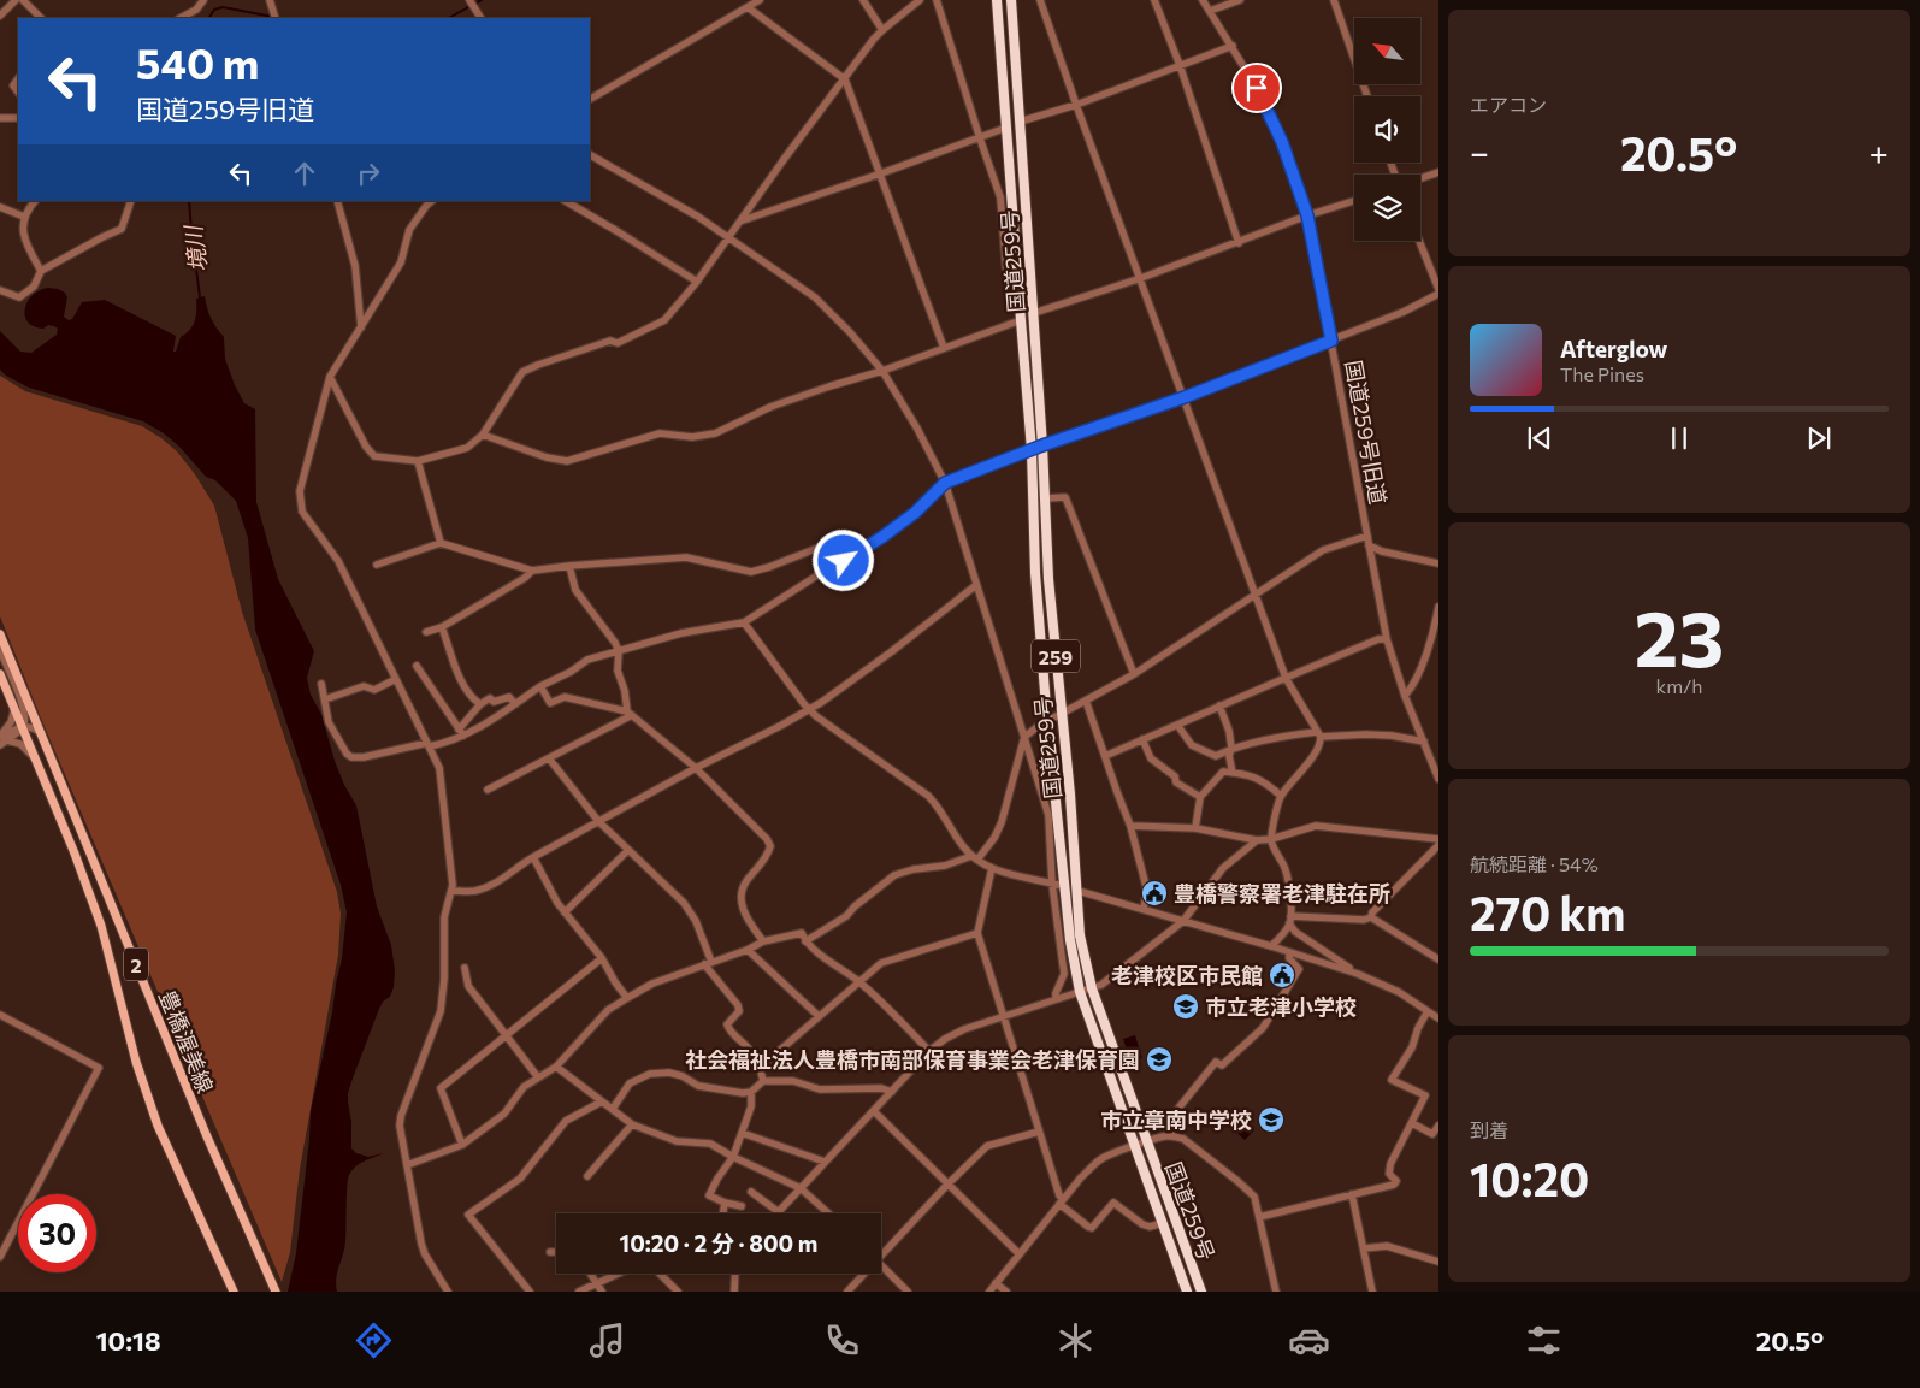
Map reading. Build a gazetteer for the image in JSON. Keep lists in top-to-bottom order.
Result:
{
  "streets": {
    "highway": ["国道259号", "259"],
    "main road": ["2", "豊橋渥美線"],
    "street": ["国道259号旧道"]
  },
  "water": ["境川"],
  "places": {
    "public building": ["豊橋警察署老津駐在所", "老津校区市民館"],
    "school or university": ["市立老津小学校", "社会福祉法人豊橋市南部保育事業会老津保育園", "市立章南中学校"]
  },
  "north": "top left",
  "page": {
    "tile": [
      "エアコン",
      ["23", "km/h"],
      ["航続距離 · 54%", "270 km"],
      ["到着", "10:20"]
    ],
    "turn": ["540 m", "国道259号旧道"],
    "heat": ["−", "20.5°", "+"],
    "song": ["Afterglow", "The Pines"],
    "limit": "30",
    "trip": "10:20 · 2 分 · 800 m",
    "tabs": ["10:18", "20.5°"]
  }
}
